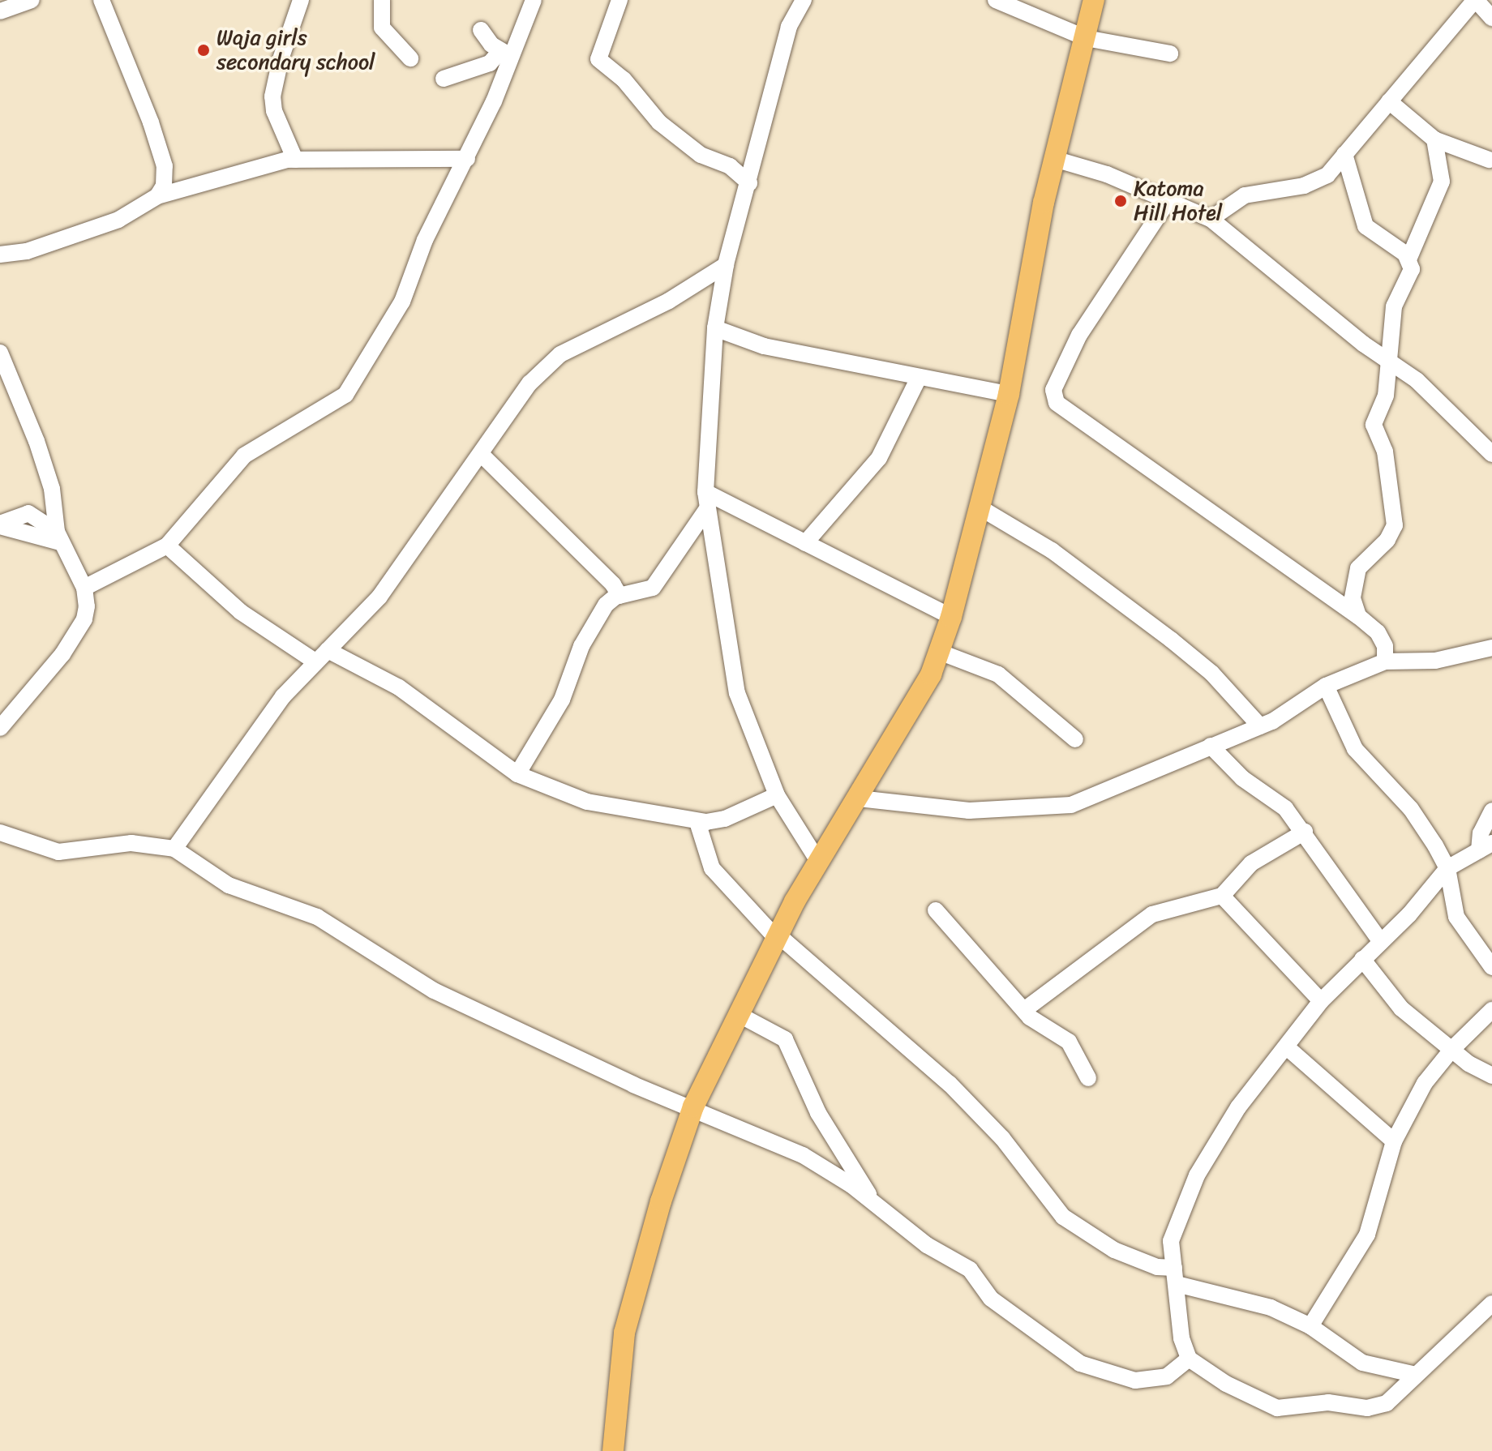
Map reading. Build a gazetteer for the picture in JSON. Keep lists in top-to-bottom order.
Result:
{
  "places": ["Waja girls secondary school", "Katoma Hill Hotel"]
}
